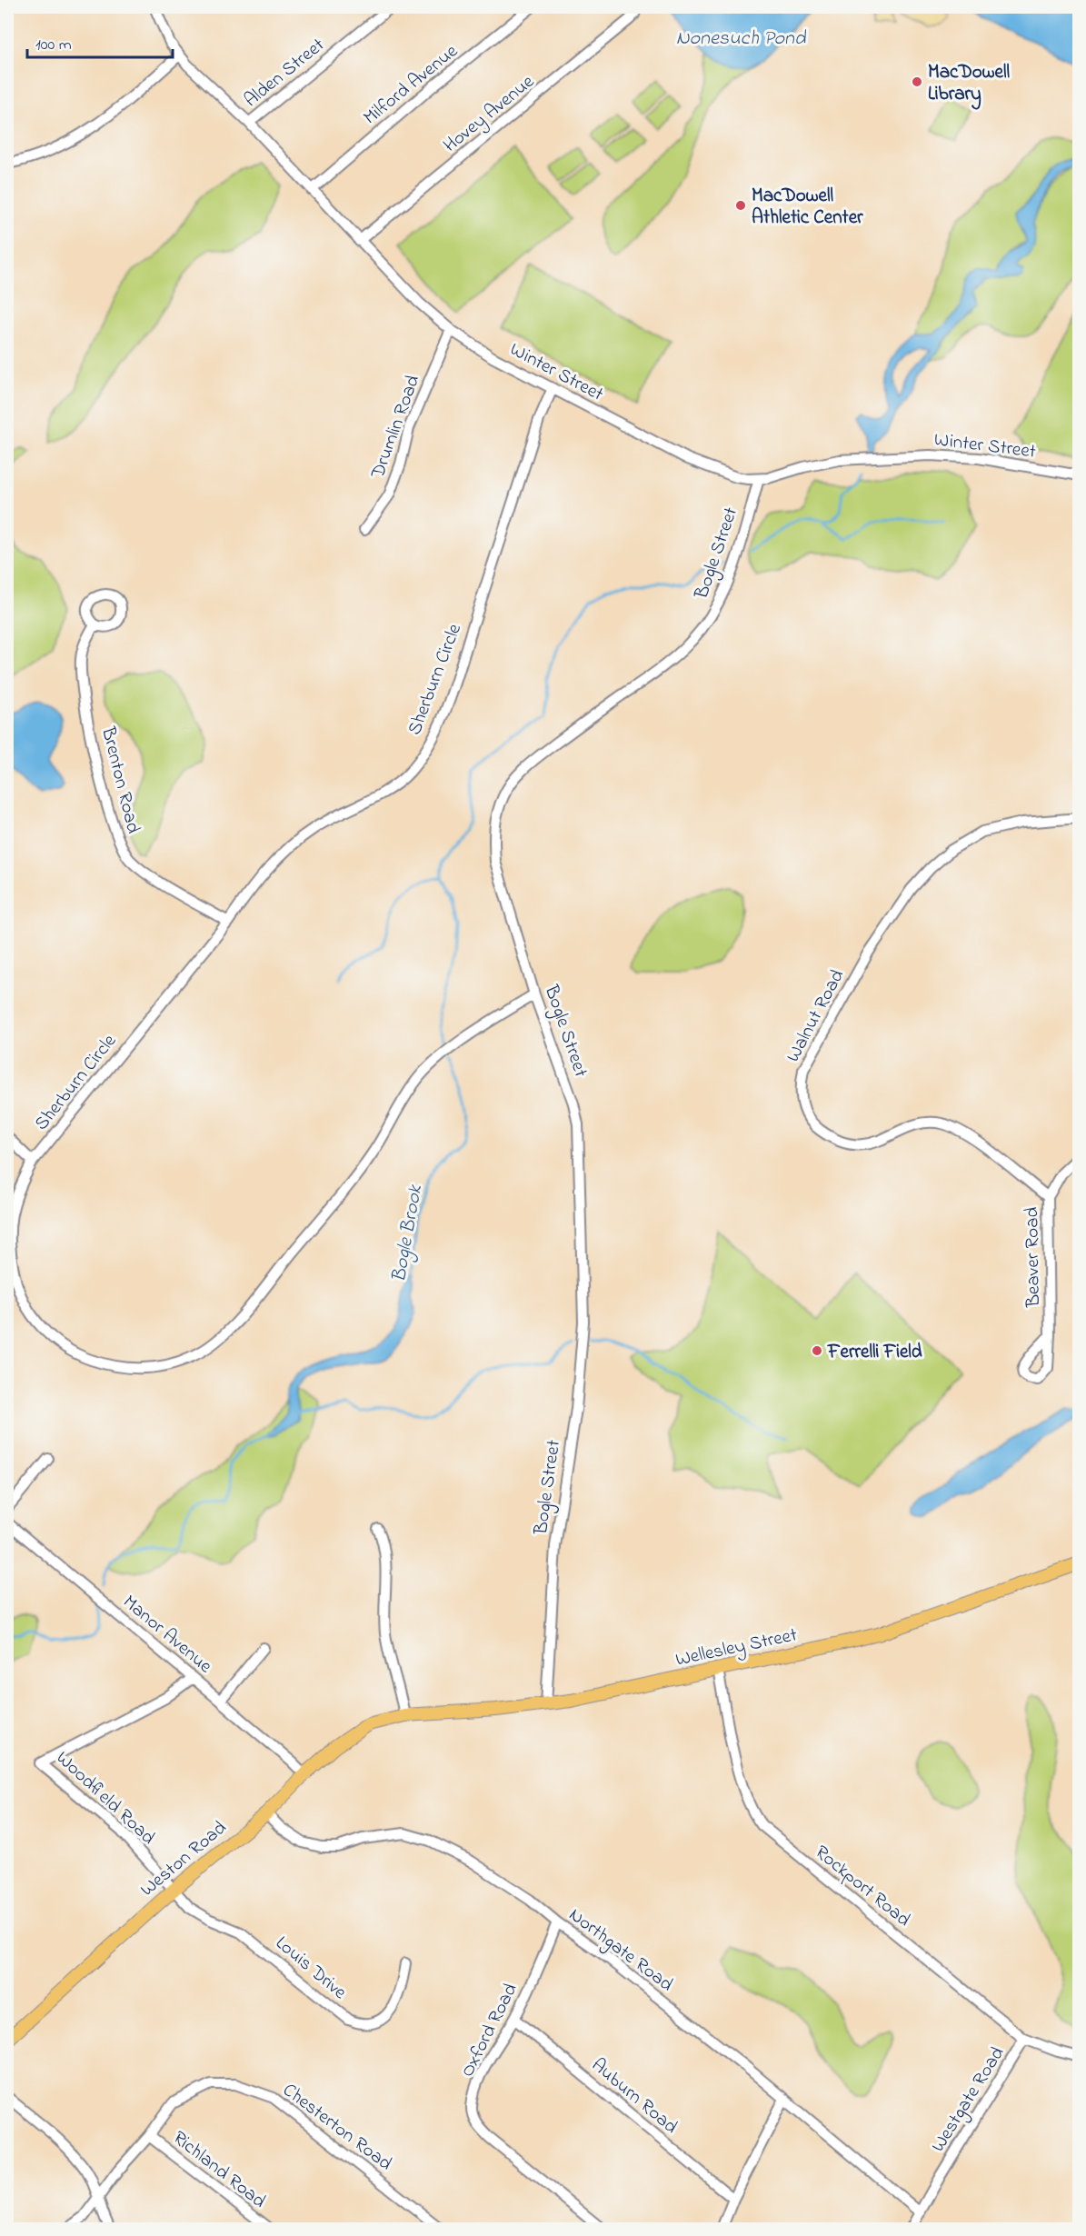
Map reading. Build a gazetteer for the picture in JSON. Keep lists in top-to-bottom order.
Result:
{
  "streets": {
    "main road": ["Wellesley Street", "Weston Road"],
    "street": [
      "Alden Street",
      "Milford Avenue",
      "Hovey Avenue",
      "Winter Street",
      "Drumlin Road",
      "Bogle Street",
      "Sherburn Circle",
      "Brenton Road",
      "Walnut Road",
      "Beaver Road",
      "Manor Avenue",
      "Woodfield Road",
      "Rockport Road",
      "Northgate Road",
      "Louis Drive",
      "Oxford Road",
      "Auburn Road",
      "Westgate Road",
      "Chesterton Road",
      "Richland Road"
    ]
  },
  "crossings": [
    ["Alden Street", "Winter Street"],
    ["Milford Avenue", "Winter Street"],
    ["Hovey Avenue", "Winter Street"],
    ["Winter Street", "Drumlin Road"],
    ["Winter Street", "Bogle Street"],
    ["Winter Street", "Sherburn Circle"],
    ["Bogle Street", "Sherburn Circle"],
    ["Bogle Street", "Wellesley Street"],
    ["Sherburn Circle", "Brenton Road"],
    ["Walnut Road", "Beaver Road"],
    ["Manor Avenue", "Woodfield Road"],
    ["Manor Avenue", "Weston Road"],
    ["Wellesley Street", "Weston Road"],
    ["Wellesley Street", "Rockport Road"],
    ["Woodfield Road", "Weston Road"],
    ["Woodfield Road", "Louis Drive"],
    ["Weston Road", "Northgate Road"],
    ["Weston Road", "Louis Drive"],
    ["Rockport Road", "Westgate Road"],
    ["Northgate Road", "Oxford Road"],
    ["Northgate Road", "Westgate Road"],
    ["Oxford Road", "Auburn Road"],
    ["Chesterton Road", "Richland Road"]
  ],
  "water": ["Nonesuch Pond", "Bogle Brook"],
  "places": ["MacDowell Library", "MacDowell Athletic Center", "Ferrelli Field"],
  "scale_bar": "100 m"
}
